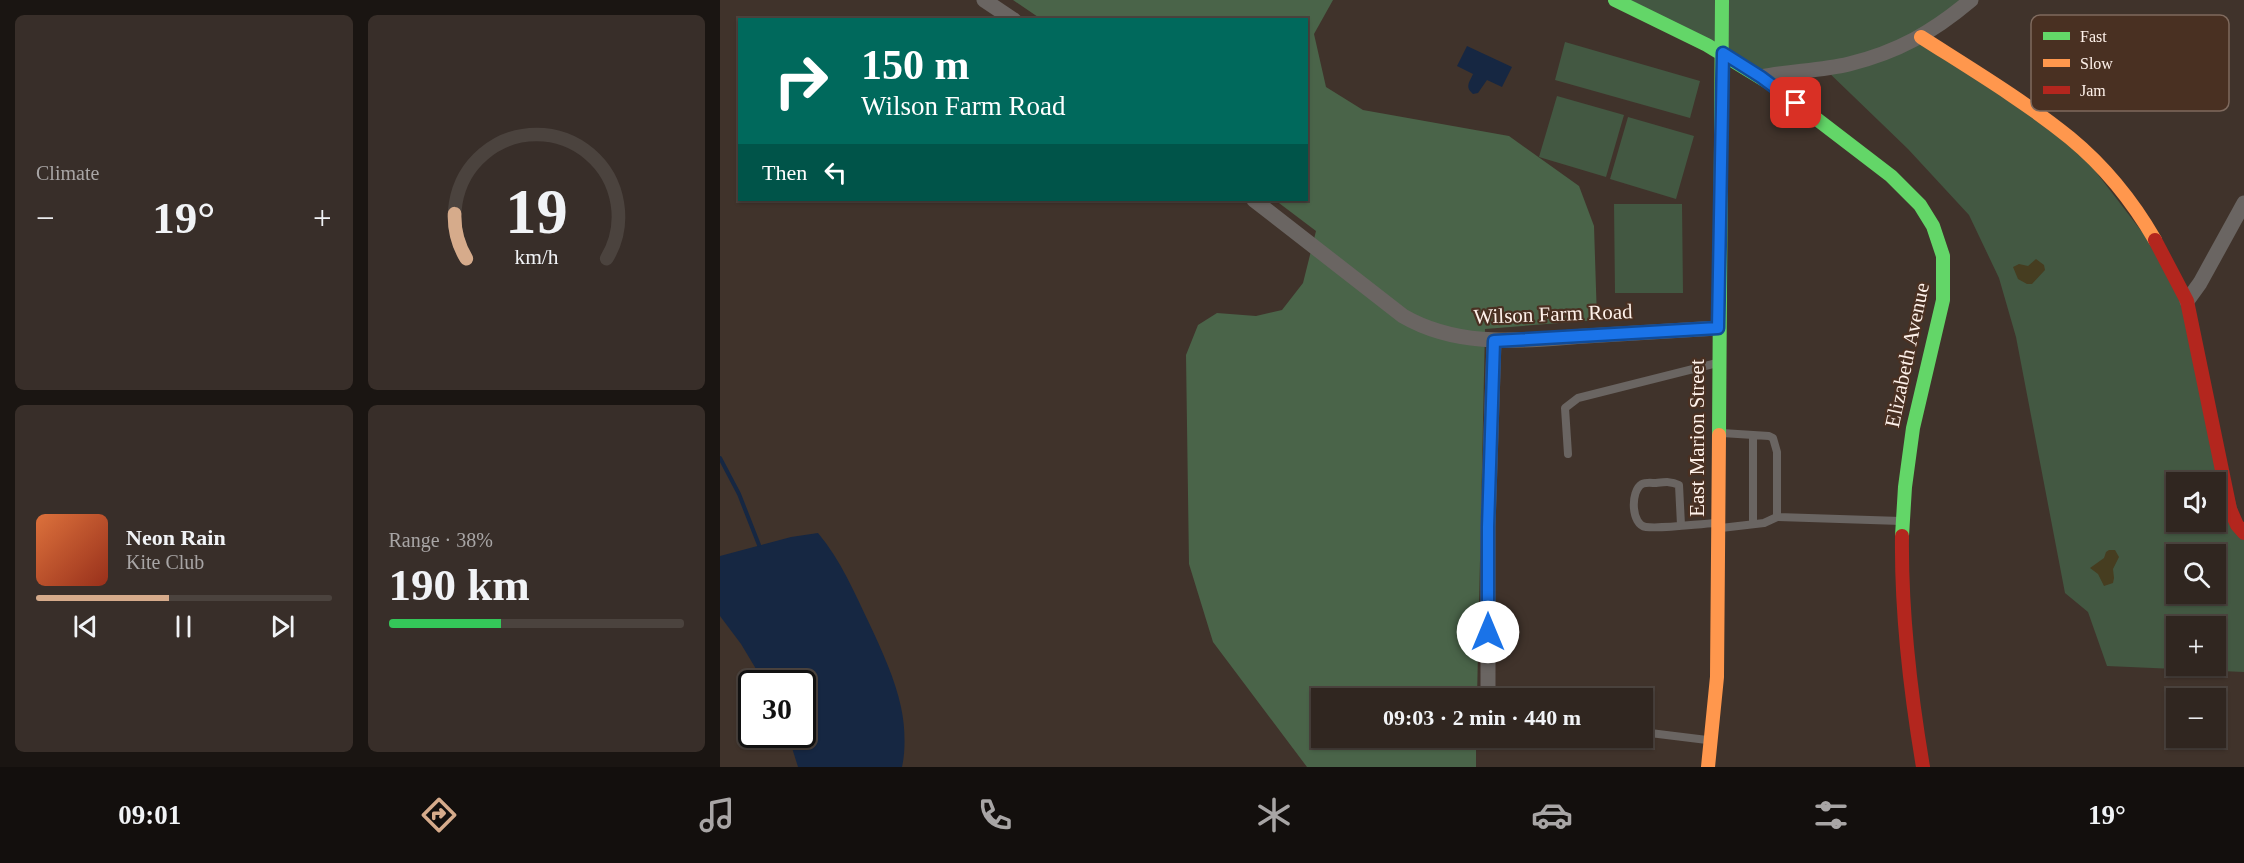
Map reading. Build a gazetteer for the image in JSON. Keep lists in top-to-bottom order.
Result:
{
  "streets": {
    "street": ["Wilson Farm Road", "Elizabeth Avenue", "East Marion Street"]
  },
  "crossings": [
    ["Wilson Farm Road", "East Marion Street"],
    ["Elizabeth Avenue", "East Marion Street"]
  ],
  "legend": ["Fast", "Slow", "Jam"],
  "page": {
    "tile": [
      "Climate",
      ["Range · 38%", "190 km"]
    ],
    "turn": ["150 m", "Wilson Farm Road"],
    "then": "Then",
    "heat": ["−", "19°", "+"],
    "map_buttons": ["+", "−"],
    "song": ["Neon Rain", "Kite Club"],
    "limit": "30",
    "trip": "09:03 · 2 min · 440 m",
    "tabs": ["09:01", "19°"],
    "gauge": ["19", "km/h"]
  }
}
